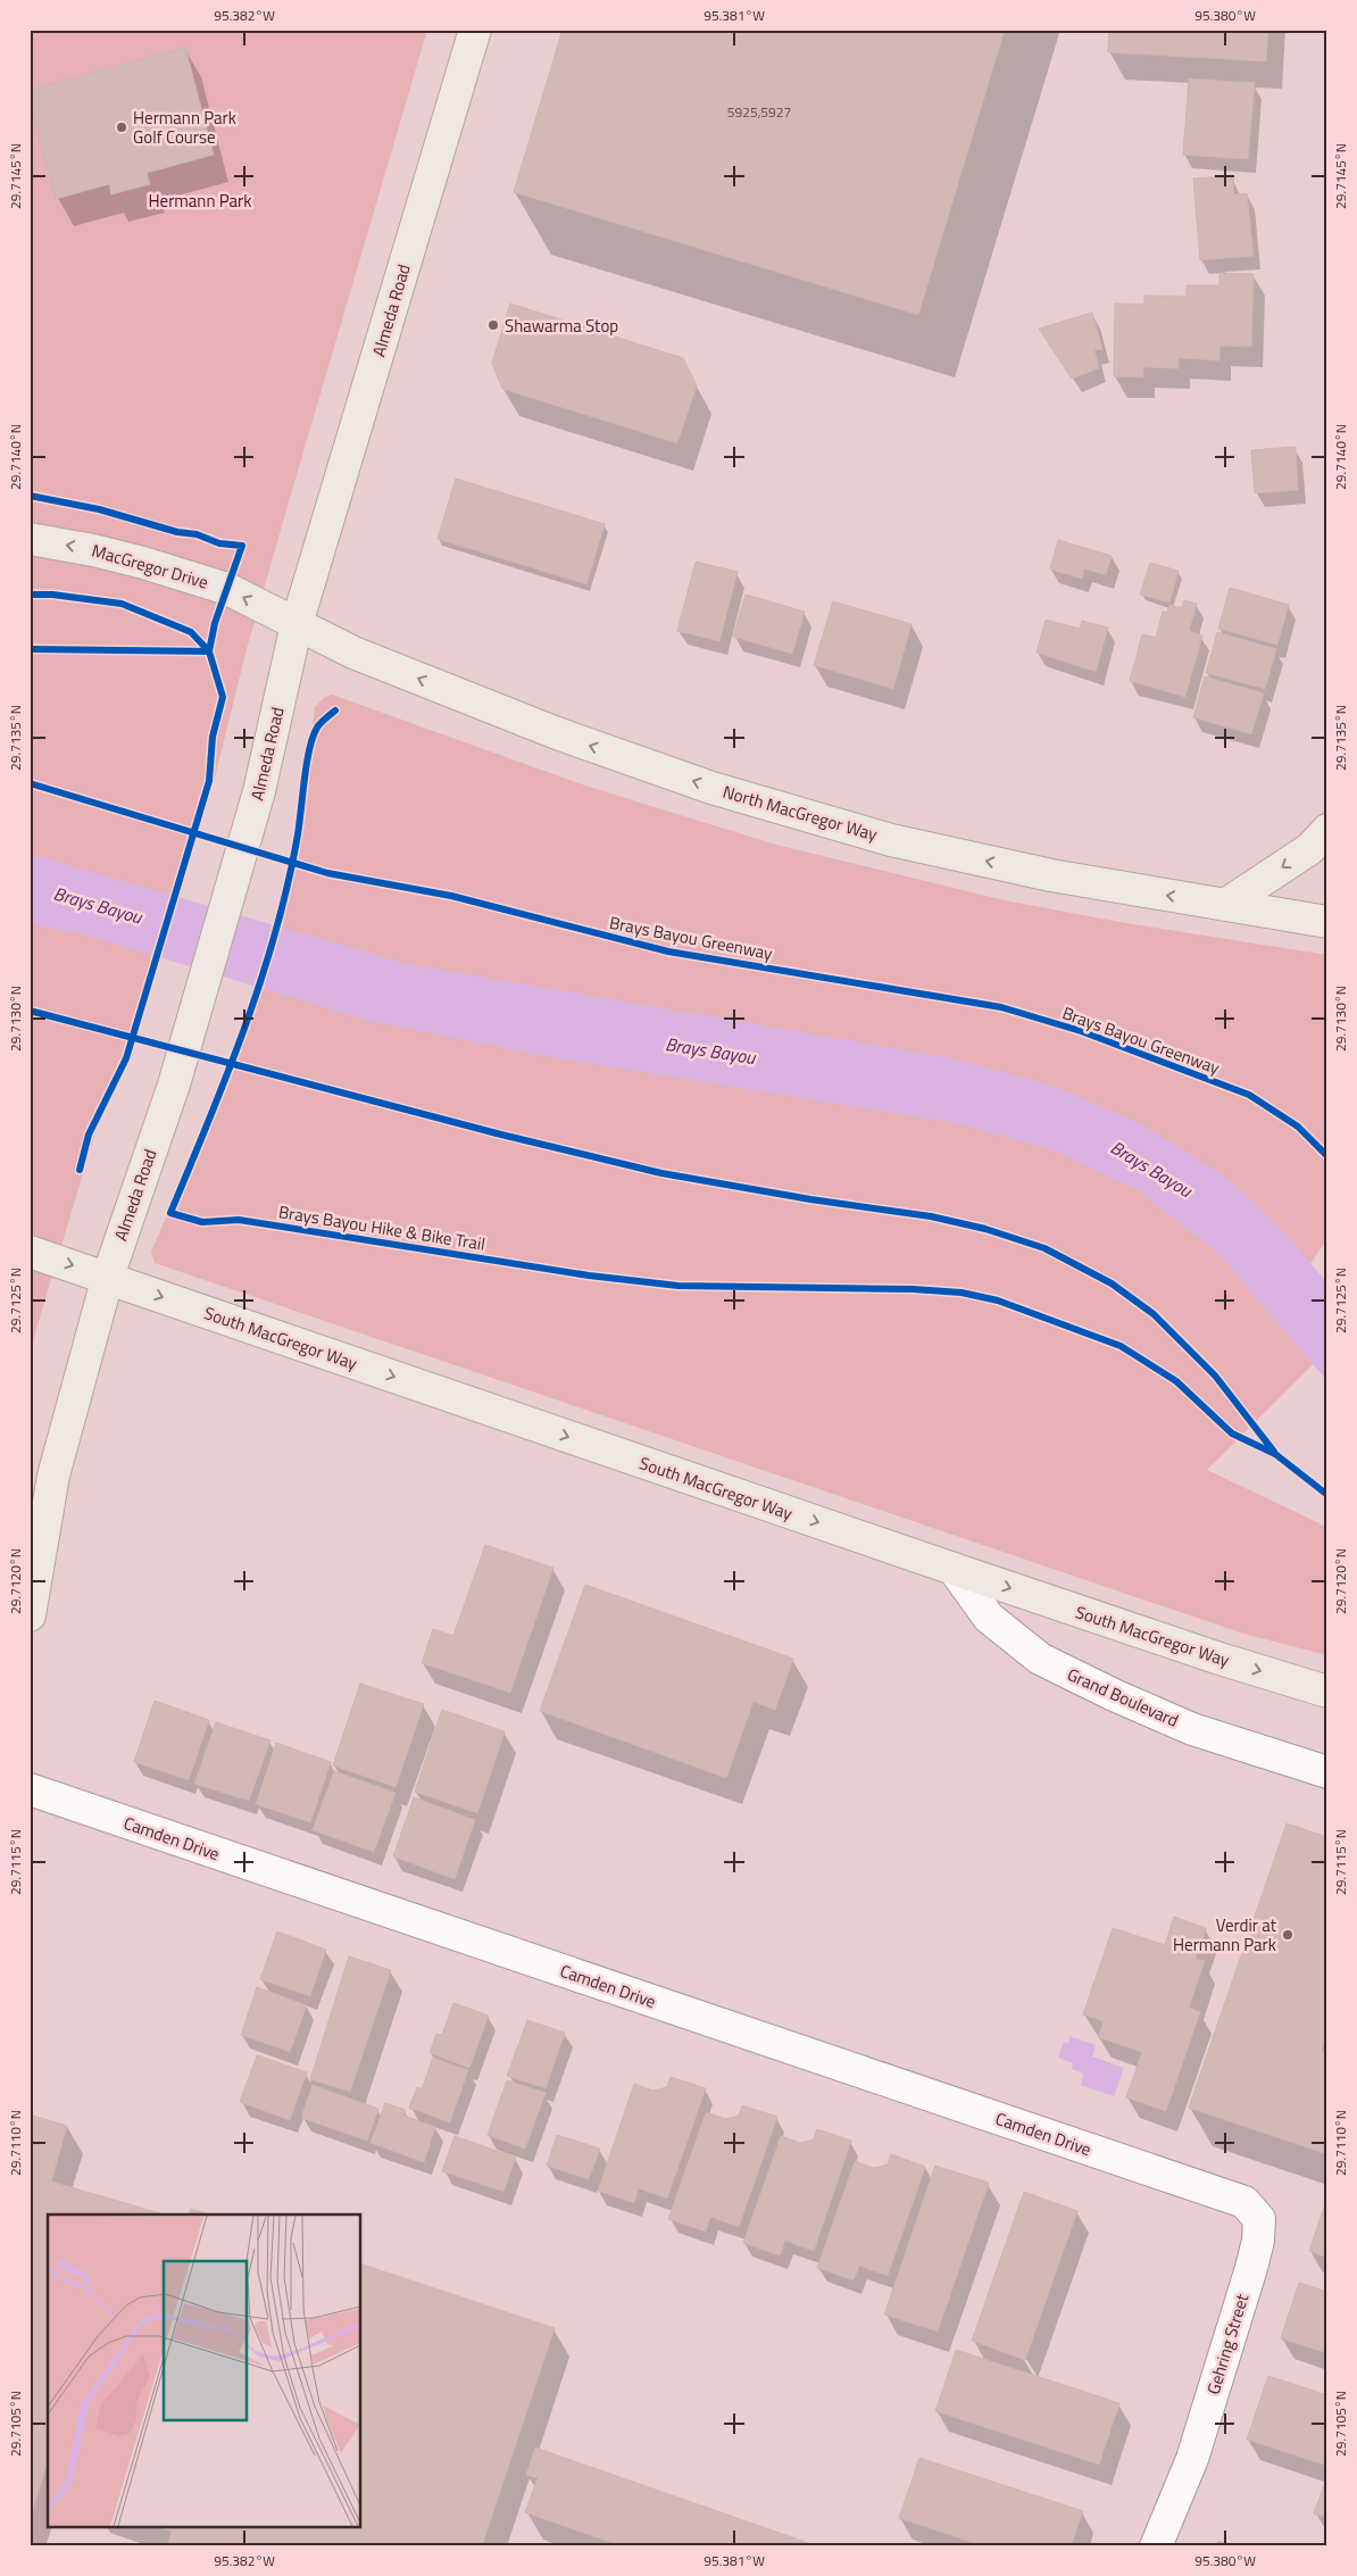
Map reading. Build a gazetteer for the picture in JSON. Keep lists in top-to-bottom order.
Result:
{
  "streets": {
    "main road": [
      "Almeda Road",
      "MacGregor Drive",
      "North MacGregor Way",
      "South MacGregor Way"
    ],
    "street": ["Grand Boulevard", "Camden Drive", "Gehring Street"],
    "cycle path": ["Brays Bayou Greenway", "Brays Bayou Hike & Bike Trail"]
  },
  "crossings": [
    ["Almeda Road", "MacGregor Drive"],
    ["Almeda Road", "North MacGregor Way"],
    ["Almeda Road", "South MacGregor Way"],
    ["MacGregor Drive", "North MacGregor Way"],
    ["South MacGregor Way", "Grand Boulevard"],
    ["Camden Drive", "Gehring Street"]
  ],
  "one_way": ["MacGregor Drive", "North MacGregor Way", "South MacGregor Way"],
  "water": ["Brays Bayou"],
  "parks": ["Hermann Park"],
  "places": ["Hermann Park Golf Course", "Shawarma Stop", "Verdir at Hermann Park"],
  "house_numbers": ["5925,5927"],
  "coordinates": [
    "95.382°W",
    "95.381°W",
    "95.380°W",
    "29.7145°N",
    "29.7140°N",
    "29.7135°N",
    "29.7130°N",
    "29.7125°N",
    "29.7120°N",
    "29.7115°N",
    "29.7110°N",
    "29.7105°N"
  ]
}
